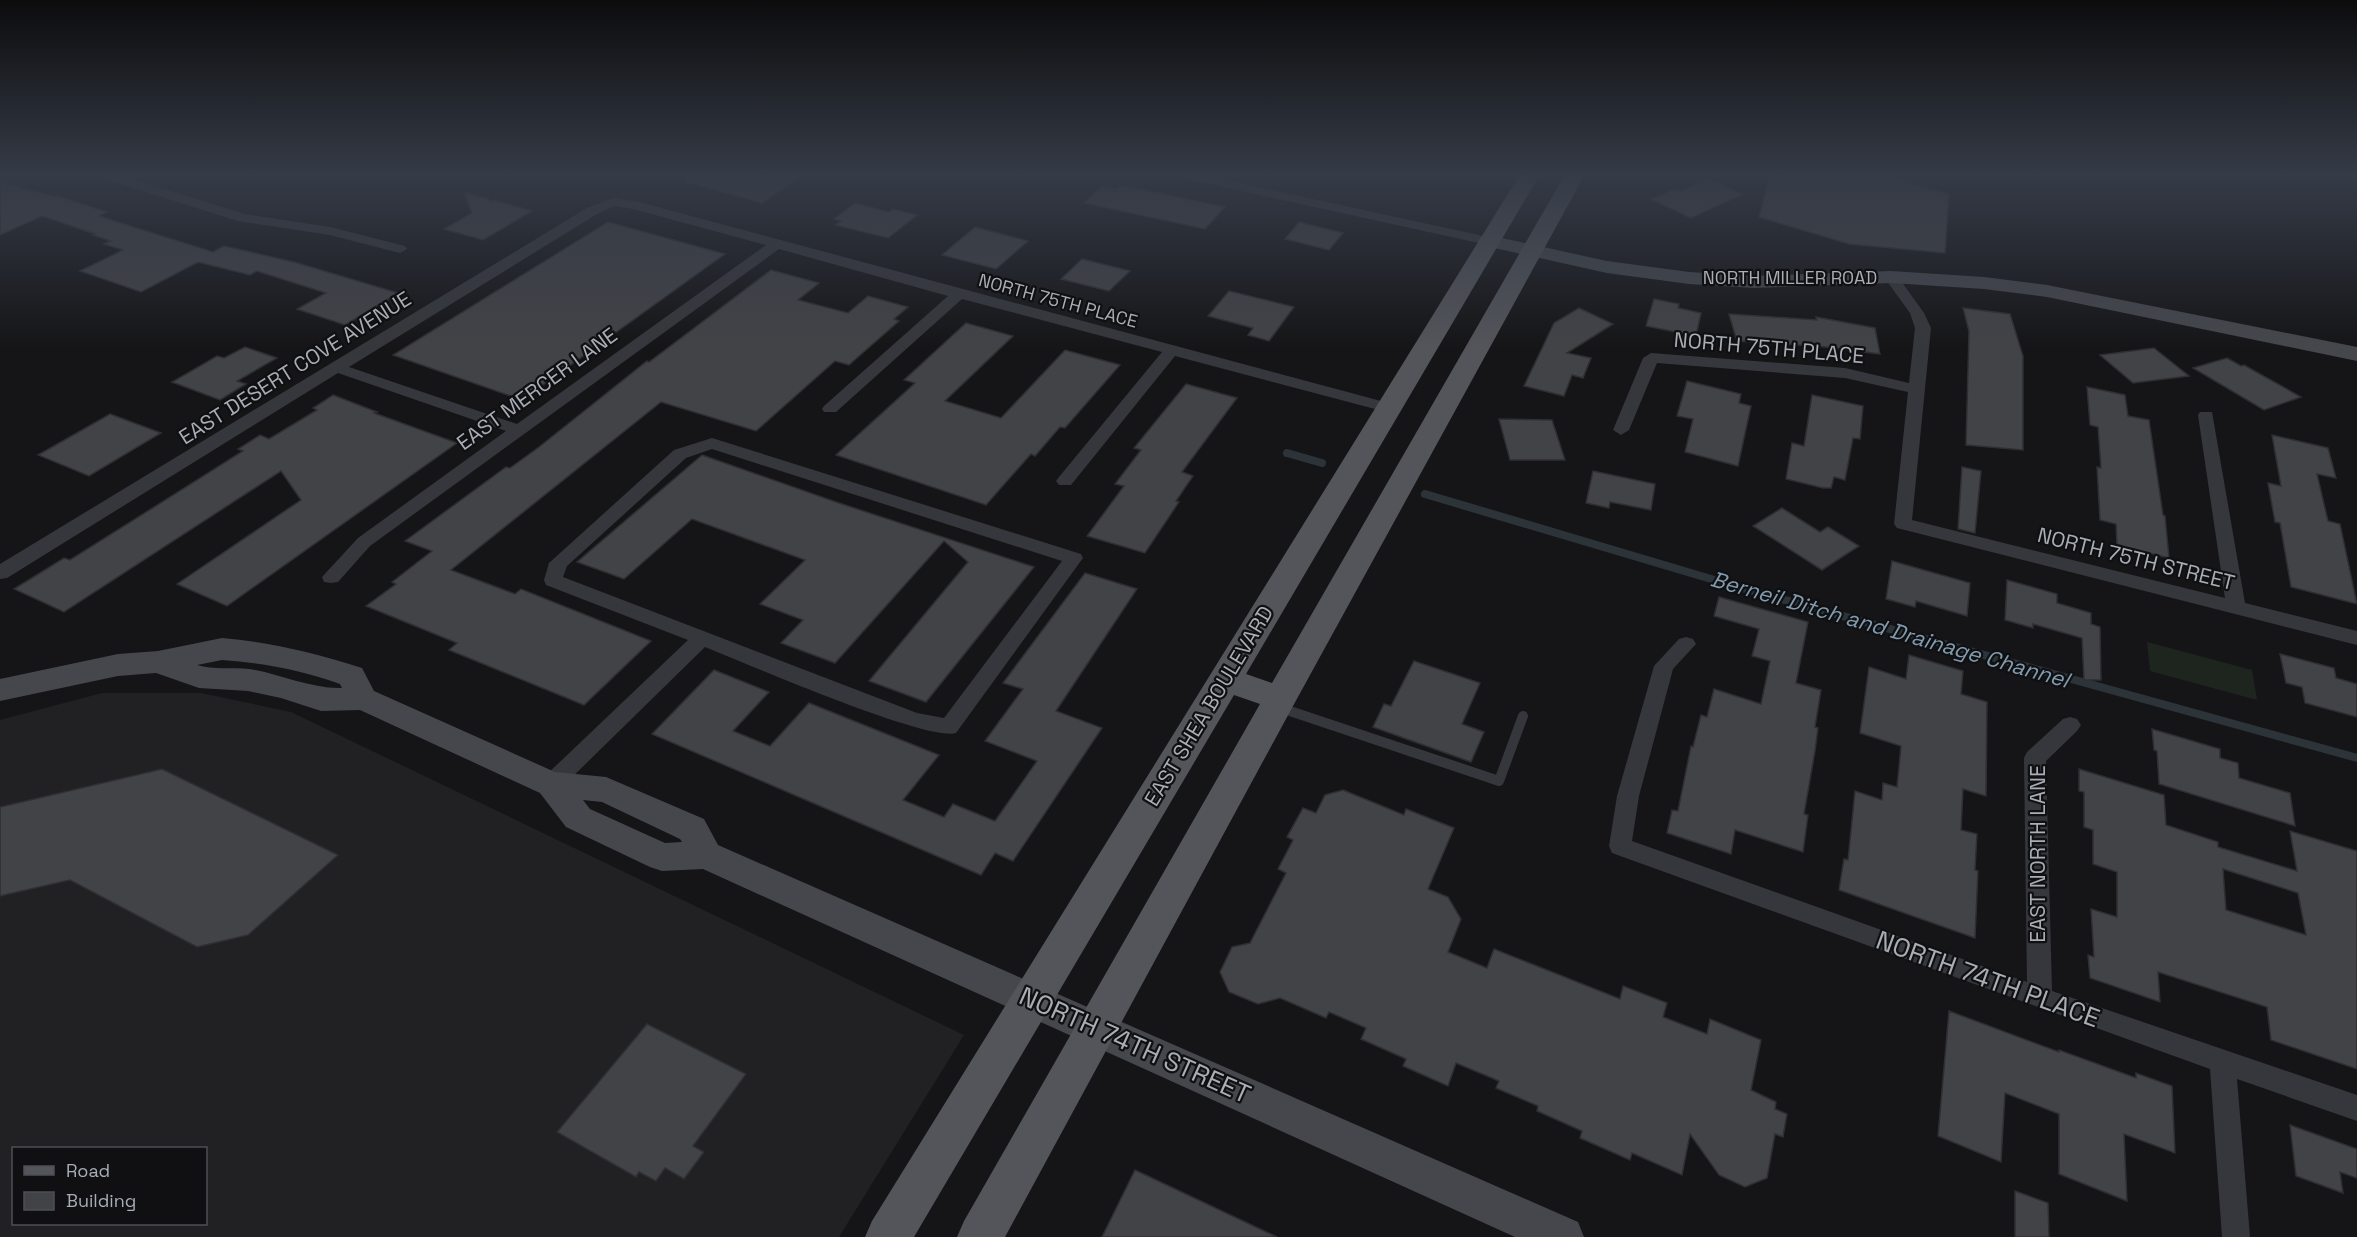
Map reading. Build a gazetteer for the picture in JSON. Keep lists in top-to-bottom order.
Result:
{
  "streets": {
    "main road": ["EAST SHEA BOULEVARD"],
    "street": [
      "NORTH MILLER ROAD",
      "NORTH 75TH PLACE",
      "EAST DESERT COVE AVENUE",
      "EAST MERCER LANE",
      "NORTH 75TH STREET",
      "EAST NORTH LANE",
      "NORTH 74TH PLACE",
      "NORTH 74TH STREET"
    ]
  },
  "crossings": [
    ["NORTH MILLER ROAD", "EAST SHEA BOULEVARD"],
    ["NORTH 75TH PLACE", "EAST MERCER LANE"],
    ["NORTH 75TH PLACE", "NORTH 75TH STREET"],
    ["NORTH 75TH PLACE", "EAST SHEA BOULEVARD"],
    ["EAST SHEA BOULEVARD", "NORTH 74TH STREET"],
    ["EAST NORTH LANE", "NORTH 74TH PLACE"]
  ],
  "water": ["Berneil Ditch and Drainage Channel"],
  "legend": ["Road", "Building"]
}
